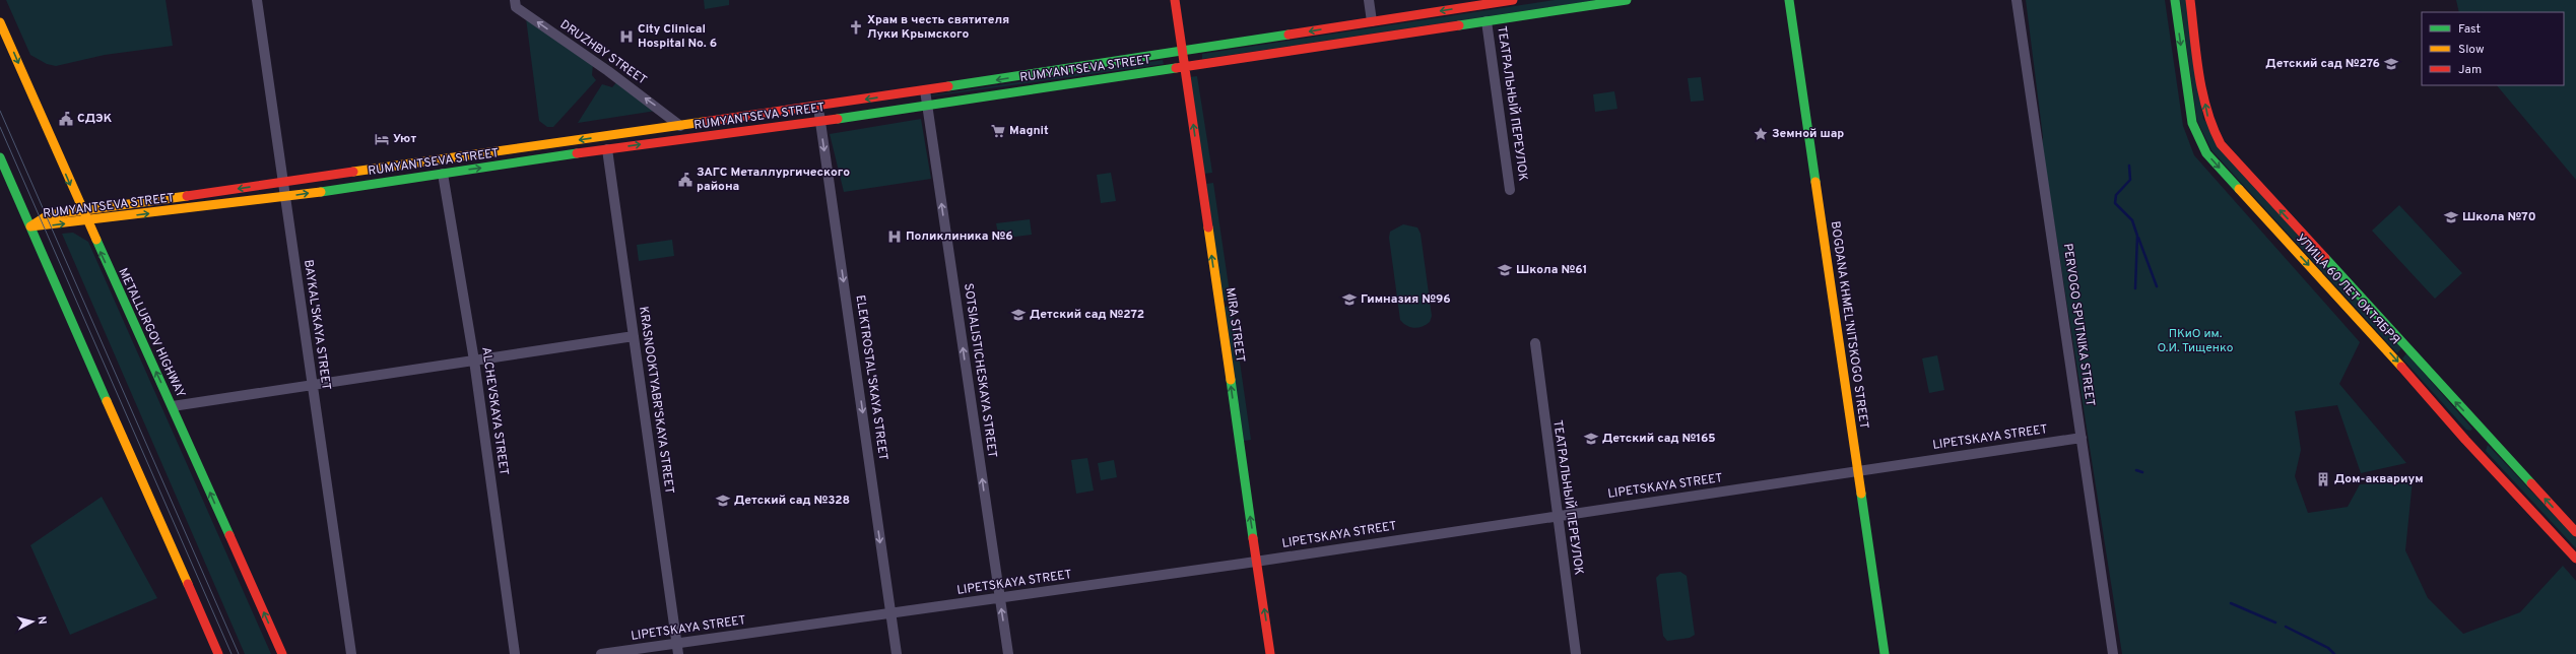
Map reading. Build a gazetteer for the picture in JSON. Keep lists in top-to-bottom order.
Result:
{
  "streets": {
    "main road": [
      "RUMYANTSEVA STREET",
      "УЛИЦА 60 ЛЕТ ОКТЯБРЯ",
      "MIRA STREET",
      "BOGDANA KHMEL'NITSKOGO STREET",
      "METALLURGOV HIGHWAY"
    ],
    "street": [
      "DRUZHBY STREET",
      "ТЕАТРАЛЬНЫЙ ПЕРЕУЛОК",
      "BAYKAL'SKAYA STREET",
      "PERVOGO SPUTNIKA STREET",
      "SOTSIALISTICHESKAYA STREET",
      "ELEKTROSTAL'SKAYA STREET",
      "KRASNOOKTYABR'SKAYA STREET",
      "ALCHEVSKAYA STREET",
      "LIPETSKAYA STREET"
    ]
  },
  "crossings": [
    ["DRUZHBY STREET", "RUMYANTSEVA STREET"],
    ["RUMYANTSEVA STREET", "ТЕАТРАЛЬНЫЙ ПЕРЕУЛОК"],
    ["RUMYANTSEVA STREET", "BAYKAL'SKAYA STREET"],
    ["RUMYANTSEVA STREET", "MIRA STREET"],
    ["RUMYANTSEVA STREET", "METALLURGOV HIGHWAY"],
    ["RUMYANTSEVA STREET", "SOTSIALISTICHESKAYA STREET"],
    ["RUMYANTSEVA STREET", "ELEKTROSTAL'SKAYA STREET"],
    ["RUMYANTSEVA STREET", "KRASNOOKTYABR'SKAYA STREET"],
    ["RUMYANTSEVA STREET", "ALCHEVSKAYA STREET"],
    ["ТЕАТРАЛЬНЫЙ ПЕРЕУЛОК", "LIPETSKAYA STREET"],
    ["MIRA STREET", "LIPETSKAYA STREET"],
    ["BOGDANA KHMEL'NITSKOGO STREET", "LIPETSKAYA STREET"],
    ["PERVOGO SPUTNIKA STREET", "LIPETSKAYA STREET"],
    ["SOTSIALISTICHESKAYA STREET", "LIPETSKAYA STREET"],
    ["ELEKTROSTAL'SKAYA STREET", "LIPETSKAYA STREET"],
    ["KRASNOOKTYABR'SKAYA STREET", "LIPETSKAYA STREET"]
  ],
  "one_way": [
    "DRUZHBY STREET",
    "MIRA STREET",
    "SOTSIALISTICHESKAYA STREET",
    "ELEKTROSTAL'SKAYA STREET"
  ],
  "parks": ["ПКиО им. О.И. Тищенко"],
  "places": {
    "church": ["Храм в честь святителя Луки Крымского"],
    "hospital": ["City Clinical Hospital No. 6", "Поликлиника №6"],
    "school or university": [
      "Детский сад №276",
      "Школа №70",
      "Школа №61",
      "Гимназия №96",
      "Детский сад №272",
      "Детский сад №165",
      "Детский сад №328"
    ],
    "public building": ["СДЭК", "ЗАГС Металлургического района"],
    "supermarket": ["Magnit"],
    "place": ["Земной шар"],
    "hotel": ["Уют"],
    "building": ["Дом-аквариум"]
  },
  "legend": ["Fast", "Slow", "Jam"],
  "north": "right"
}
